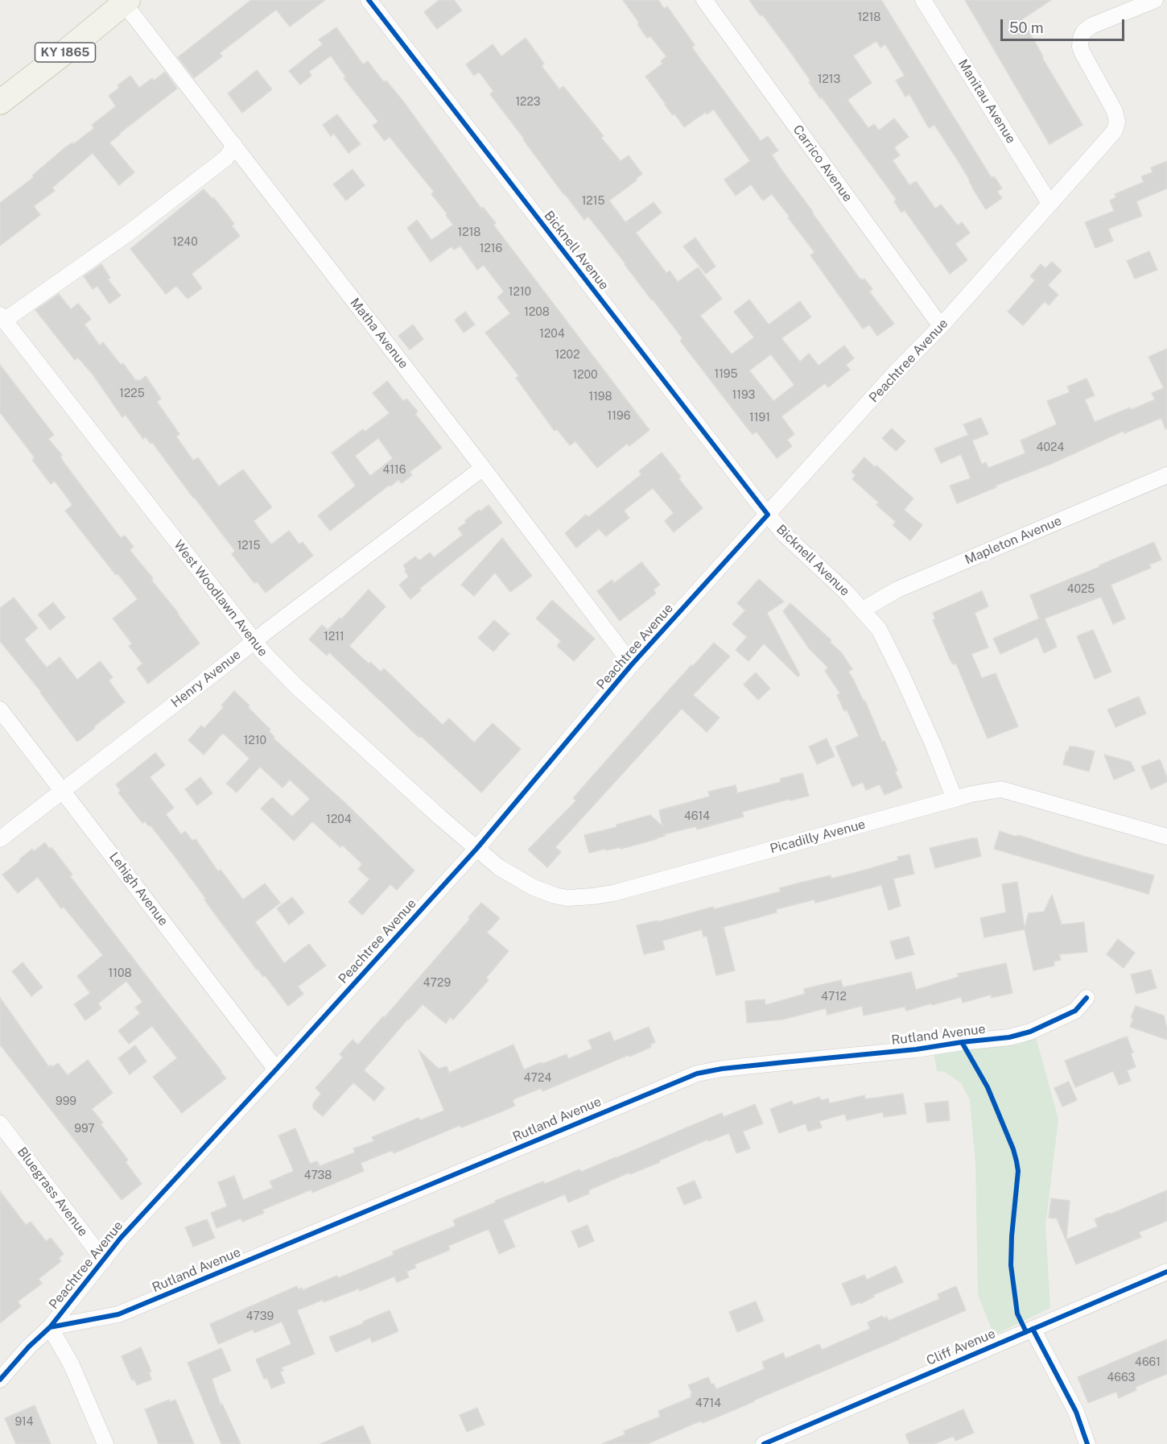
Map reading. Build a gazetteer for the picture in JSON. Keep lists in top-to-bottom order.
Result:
{
  "streets": {
    "main road": ["KY 1865"],
    "street": [
      "Manitau Avenue",
      "Carrico Avenue",
      "Bicknell Avenue",
      "Matha Avenue",
      "Peachtree Avenue",
      "Mapleton Avenue",
      "West Woodlawn Avenue",
      "Henry Avenue",
      "Picadilly Avenue",
      "Lehigh Avenue",
      "Rutland Avenue",
      "Bluegrass Avenue",
      "Cliff Avenue"
    ]
  },
  "crossings": [
    ["KY 1865", "Matha Avenue"],
    ["Manitau Avenue", "Peachtree Avenue"],
    ["Carrico Avenue", "Peachtree Avenue"],
    ["Bicknell Avenue", "Peachtree Avenue"],
    ["Bicknell Avenue", "Mapleton Avenue"],
    ["Bicknell Avenue", "Picadilly Avenue"],
    ["Matha Avenue", "Peachtree Avenue"],
    ["Matha Avenue", "Henry Avenue"],
    ["Peachtree Avenue", "West Woodlawn Avenue"],
    ["Peachtree Avenue", "Picadilly Avenue"],
    ["Peachtree Avenue", "Lehigh Avenue"],
    ["Peachtree Avenue", "Rutland Avenue"],
    ["Peachtree Avenue", "Bluegrass Avenue"],
    ["West Woodlawn Avenue", "Henry Avenue"],
    ["West Woodlawn Avenue", "Picadilly Avenue"],
    ["Henry Avenue", "Lehigh Avenue"]
  ],
  "house_numbers": [
    "1218",
    "1213",
    "1223",
    "1215",
    "1218",
    "1240",
    "1216",
    "1210",
    "1208",
    "1204",
    "1202",
    "1195",
    "1200",
    "1225",
    "1193",
    "1198",
    "1196",
    "1191",
    "4024",
    "4116",
    "1215",
    "4025",
    "1211",
    "1210",
    "4614",
    "1204",
    "1108",
    "4729",
    "4712",
    "4724",
    "999",
    "997",
    "4738",
    "4739",
    "4661",
    "4663",
    "4714",
    "914"
  ],
  "scale_bar": "50 m"
}
